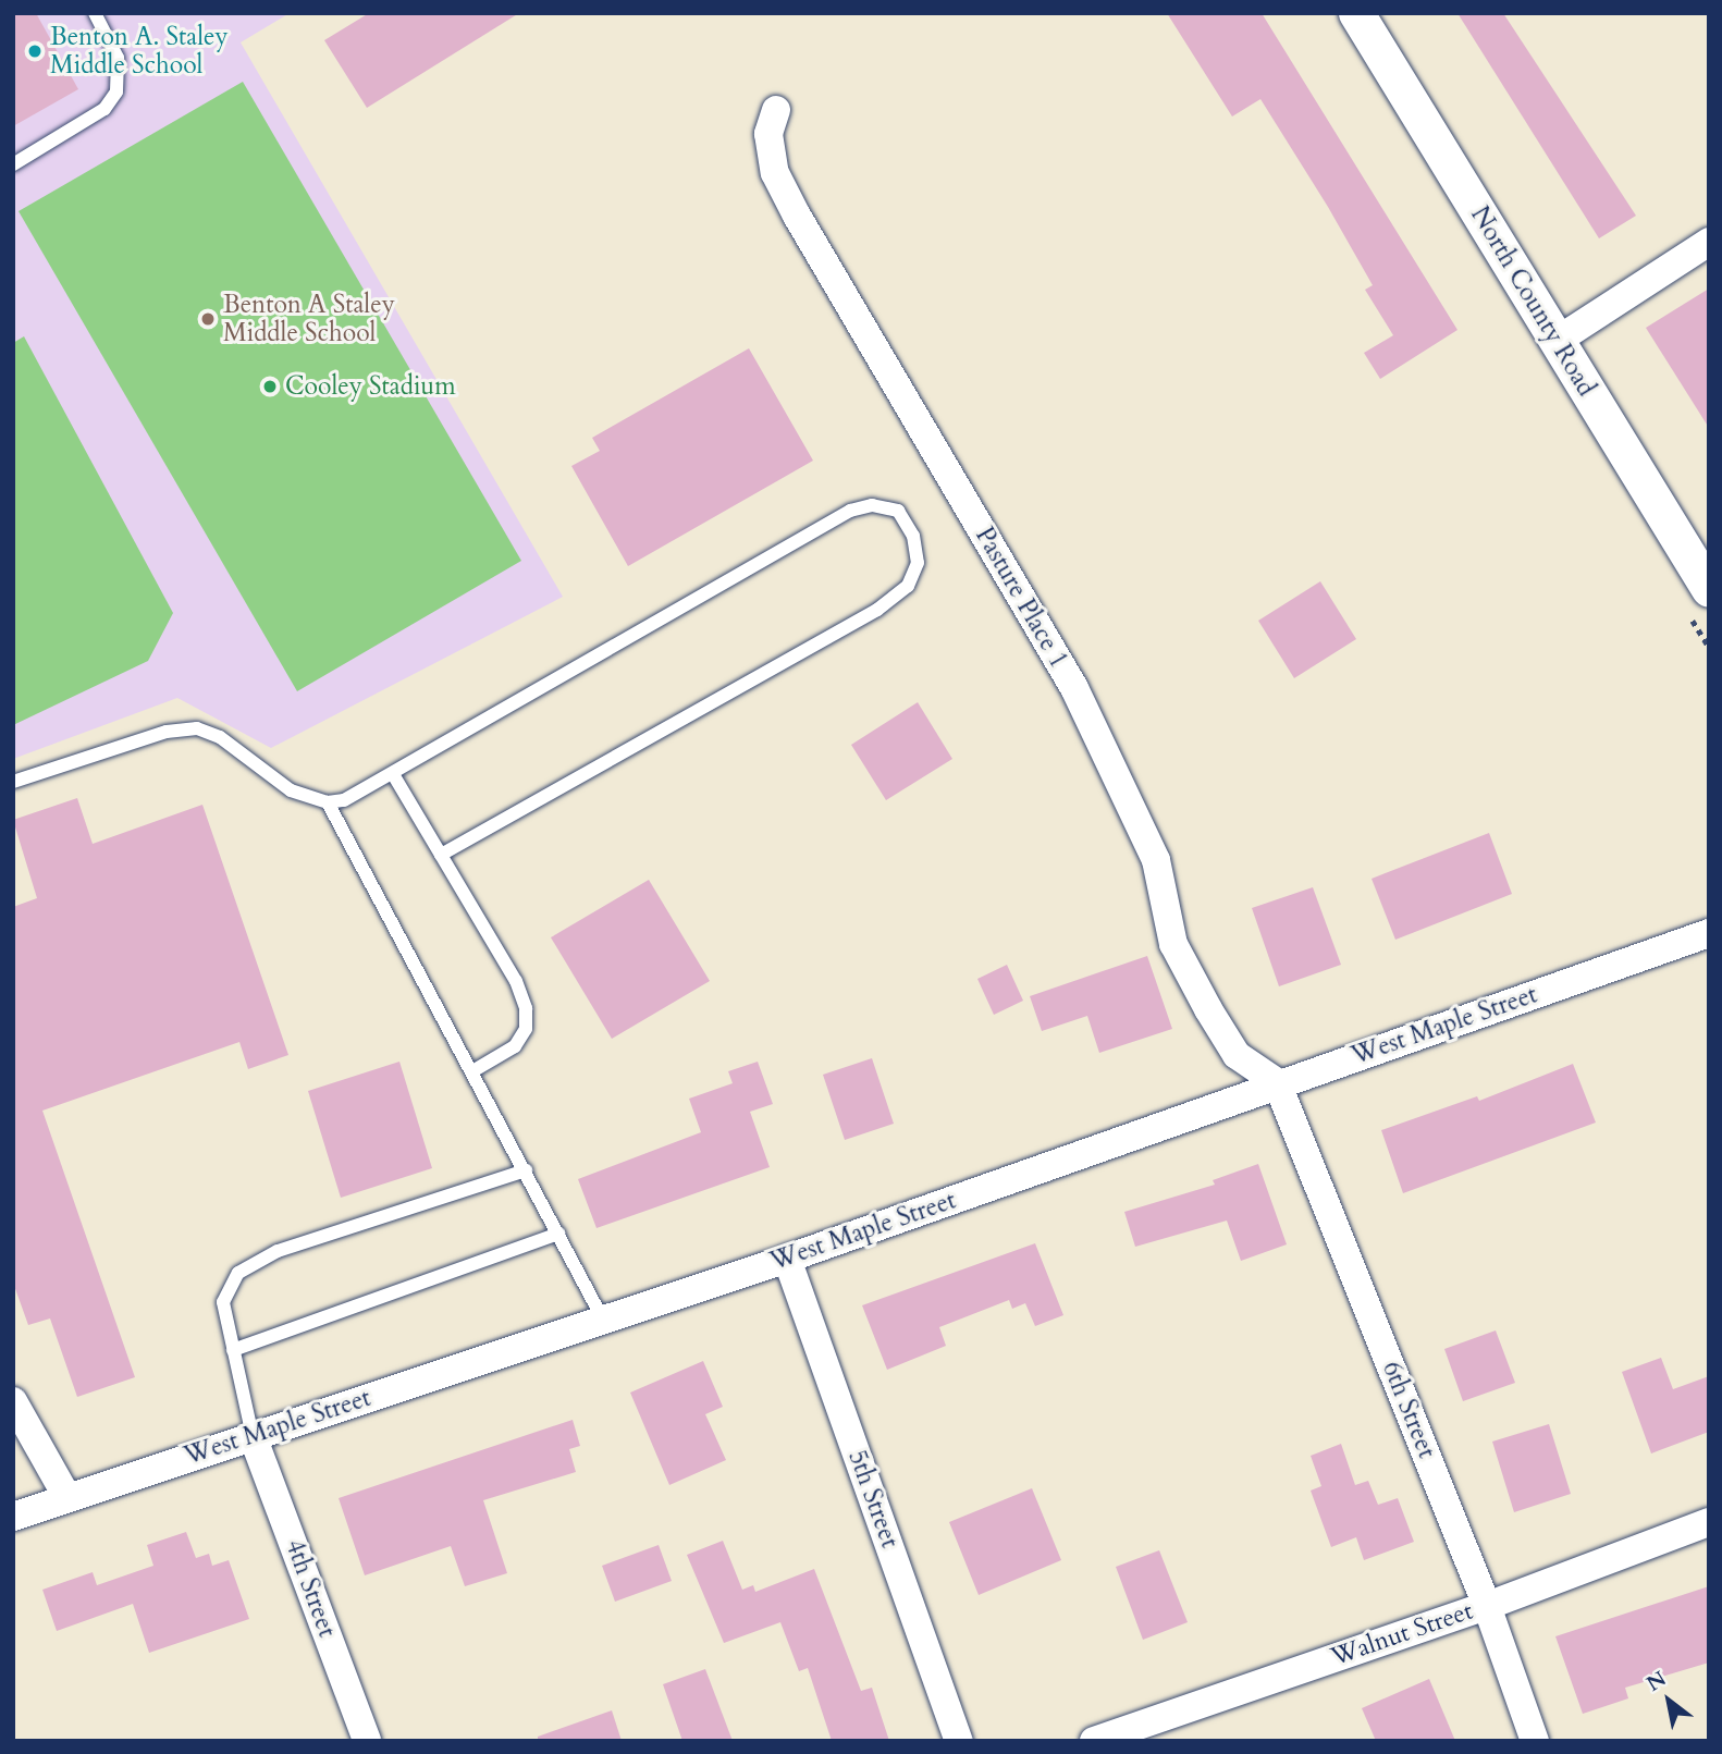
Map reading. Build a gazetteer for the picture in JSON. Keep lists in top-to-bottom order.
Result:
{
  "streets": {
    "street": [
      "North County Road",
      "Pasture Place 1",
      "West Maple Street",
      "6th Street",
      "5th Street",
      "4th Street",
      "Walnut Street"
    ]
  },
  "crossings": [
    ["Pasture Place 1", "West Maple Street"],
    ["Pasture Place 1", "6th Street"],
    ["West Maple Street", "6th Street"],
    ["West Maple Street", "5th Street"],
    ["West Maple Street", "4th Street"],
    ["6th Street", "Walnut Street"]
  ],
  "places": ["Benton A. Staley Middle School", "Benton A Staley Middle School", "Cooley Stadium"],
  "north": "top left"
}
